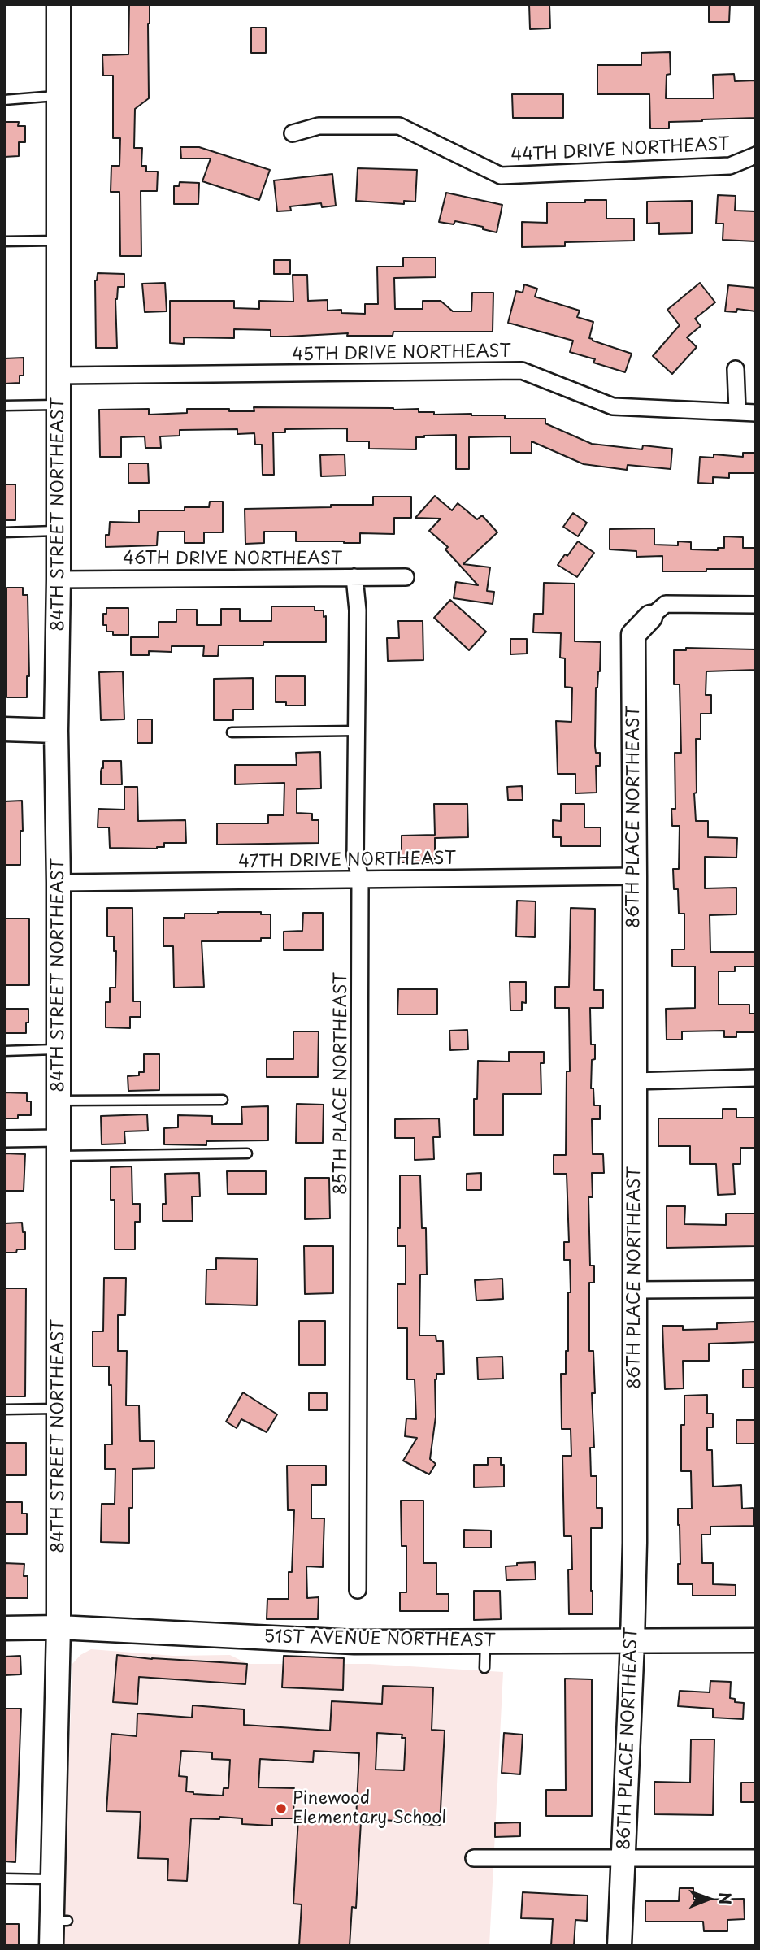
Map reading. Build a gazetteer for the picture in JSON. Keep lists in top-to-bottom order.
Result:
{
  "streets": {
    "street": [
      "44TH DRIVE NORTHEAST",
      "45TH DRIVE NORTHEAST",
      "84TH STREET NORTHEAST",
      "46TH DRIVE NORTHEAST",
      "86TH PLACE NORTHEAST",
      "47TH DRIVE NORTHEAST",
      "85TH PLACE NORTHEAST",
      "51ST AVENUE NORTHEAST"
    ]
  },
  "crossings": [
    ["45TH DRIVE NORTHEAST", "84TH STREET NORTHEAST"],
    ["84TH STREET NORTHEAST", "46TH DRIVE NORTHEAST"],
    ["84TH STREET NORTHEAST", "47TH DRIVE NORTHEAST"],
    ["84TH STREET NORTHEAST", "51ST AVENUE NORTHEAST"],
    ["46TH DRIVE NORTHEAST", "85TH PLACE NORTHEAST"],
    ["86TH PLACE NORTHEAST", "47TH DRIVE NORTHEAST"],
    ["86TH PLACE NORTHEAST", "51ST AVENUE NORTHEAST"],
    ["47TH DRIVE NORTHEAST", "85TH PLACE NORTHEAST"]
  ],
  "places": ["Pinewood Elementary School"],
  "north": "right"
}
